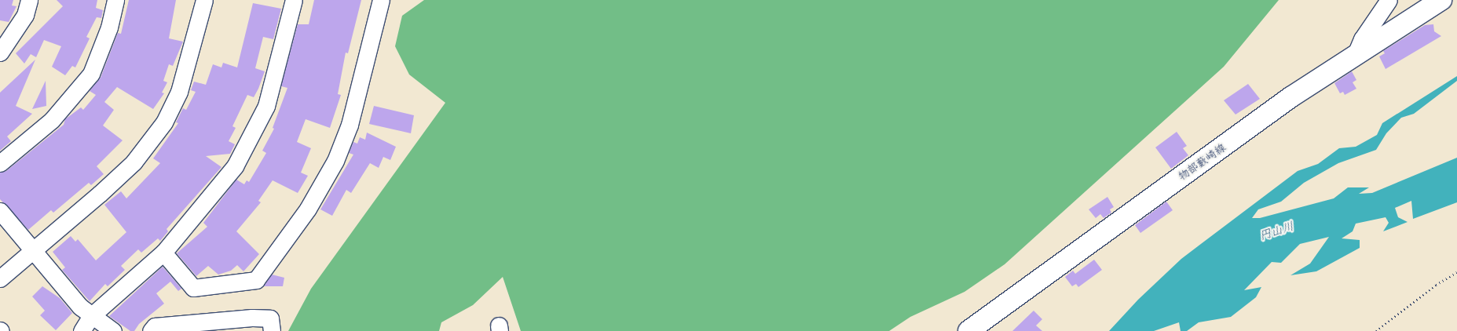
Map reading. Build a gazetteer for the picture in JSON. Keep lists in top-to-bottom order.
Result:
{
  "streets": {
    "main road": ["物部藪崎線"]
  },
  "water": ["円山川"]
}
